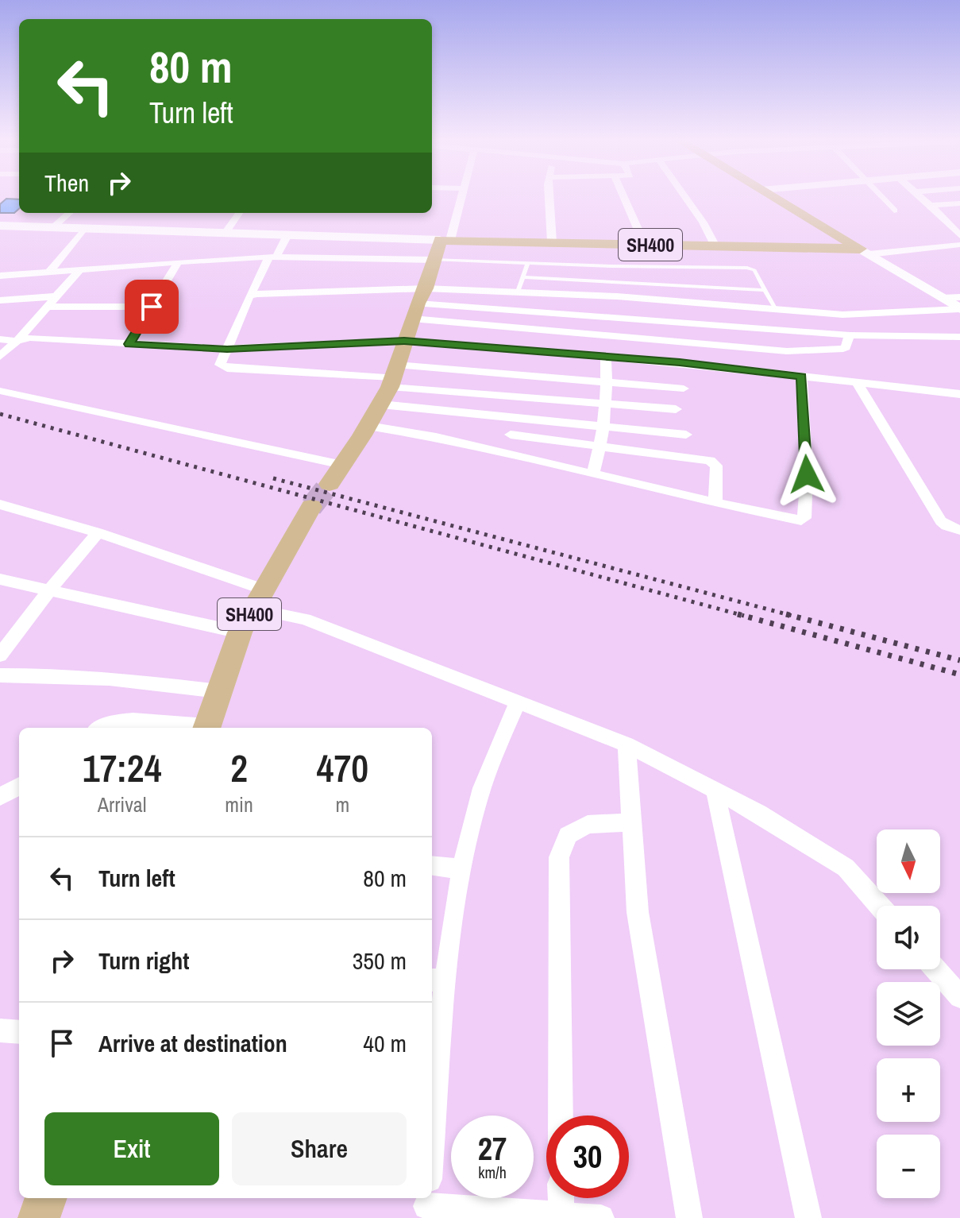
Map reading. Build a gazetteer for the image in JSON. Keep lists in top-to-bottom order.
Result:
{
  "streets": {
    "main road": ["SH400"]
  },
  "north": "bottom",
  "page": {
    "turn": ["80 m", "Turn left"],
    "then": "Then",
    "eta": [
      "17:24",
      "Arrival",
      "2",
      "min",
      "470",
      "m"
    ],
    "map_buttons": ["+", "−"],
    "list": [
      {
        "name": "Turn left",
        "value": "80 m"
      },
      {
        "name": "Turn right",
        "value": "350 m"
      },
      {
        "name": "Arrive at destination",
        "value": "40 m"
      }
    ],
    "buttons": ["Exit", "Share"],
    "speed": "27 km/h",
    "limit": "30"
  }
}
